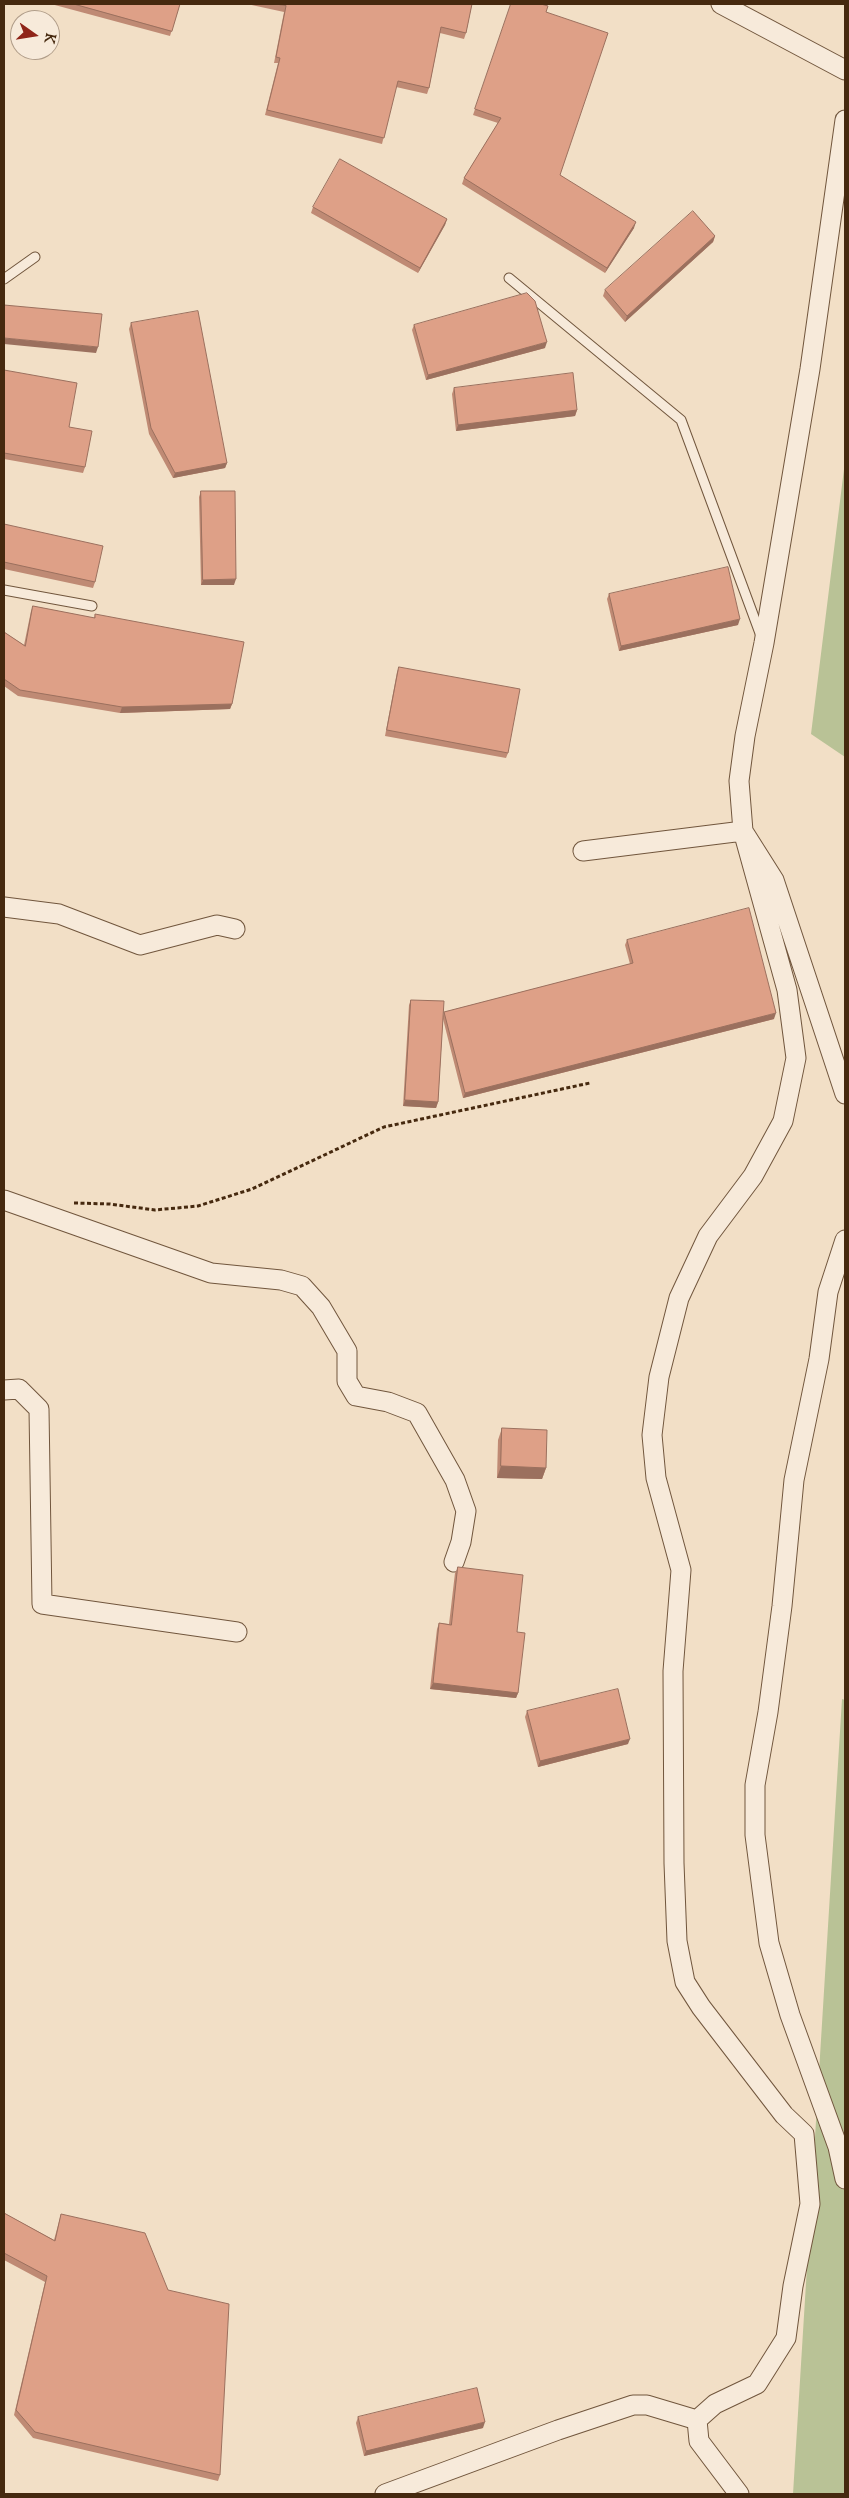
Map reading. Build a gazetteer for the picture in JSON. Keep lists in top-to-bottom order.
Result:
{
  "north": "right"
}
